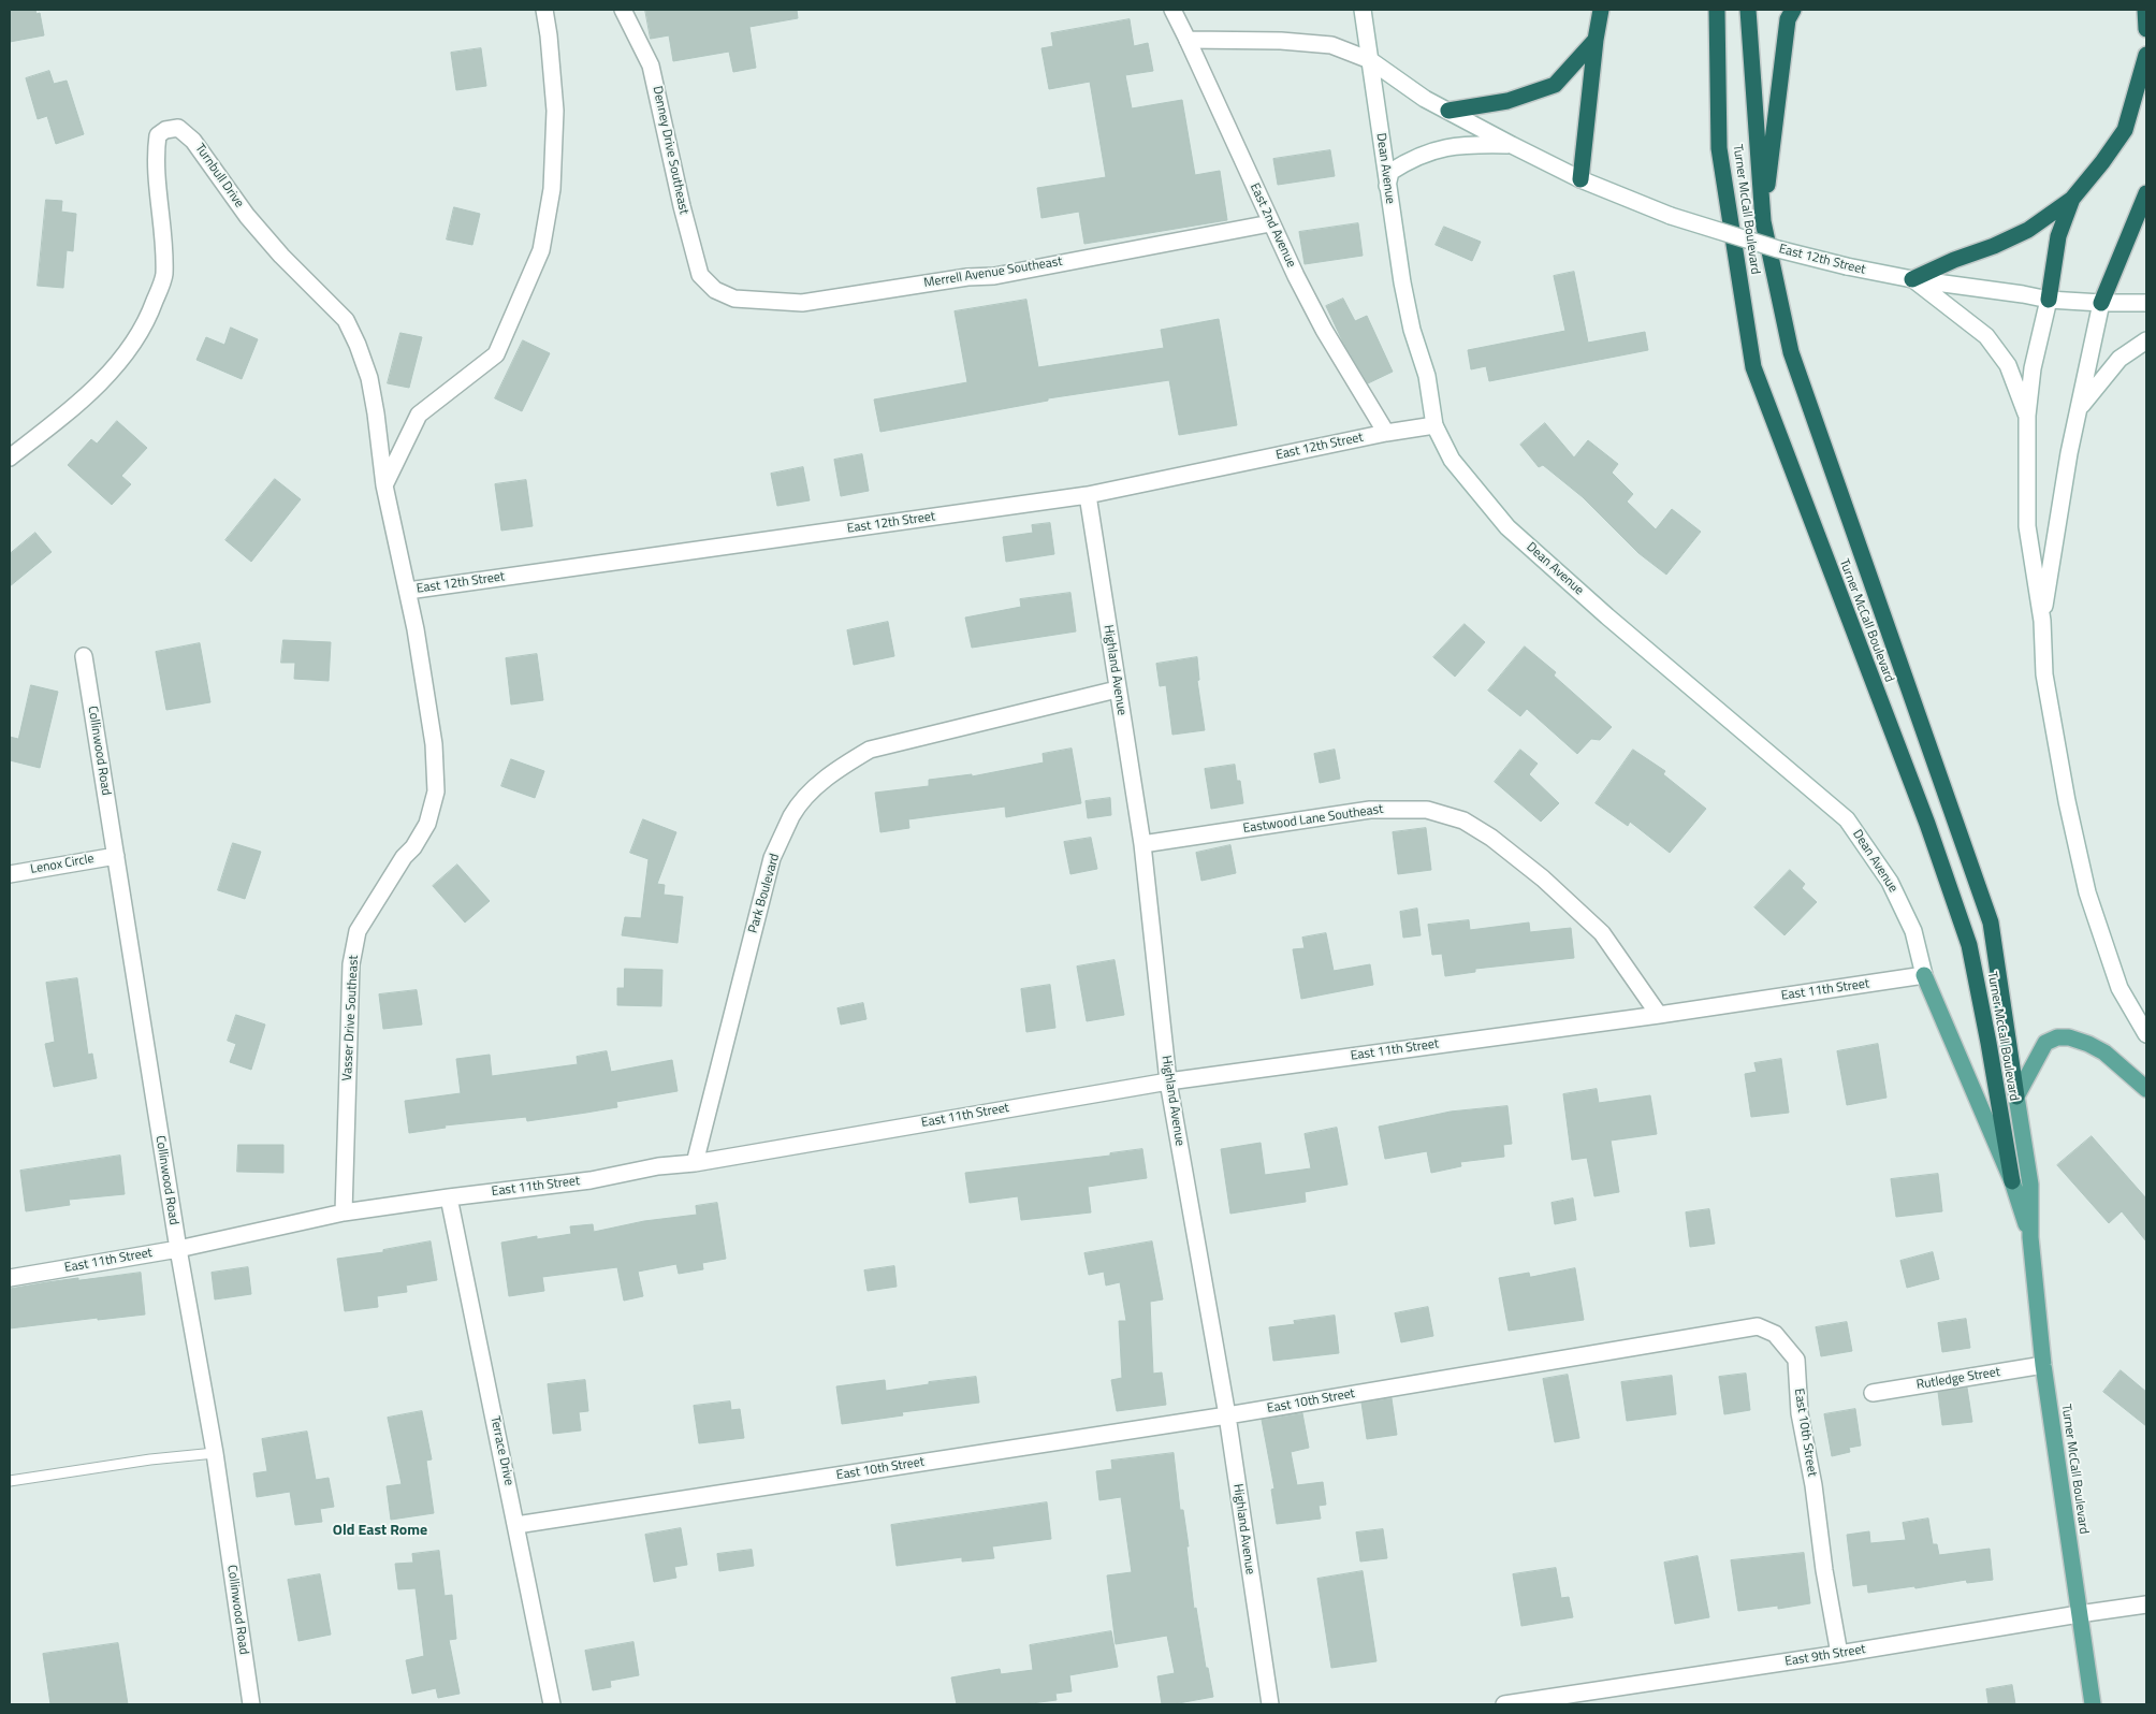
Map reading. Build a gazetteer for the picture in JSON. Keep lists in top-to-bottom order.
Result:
{
  "streets": {
    "highway": ["Turner McCall Boulevard"],
    "street": [
      "Denney Drive Southeast",
      "Dean Avenue",
      "Turnbull Drive",
      "East 2nd Avenue",
      "East 12th Street",
      "Merrell Avenue Southeast",
      "Highland Avenue",
      "Collinwood Road",
      "Eastwood Lane Southeast",
      "Lenox Circle",
      "Park Boulevard",
      "East 11th Street",
      "Vasser Drive Southeast",
      "Rutledge Street",
      "East 10th Street",
      "Terrace Drive",
      "East 9th Street"
    ]
  },
  "crossings": [
    ["Denney Drive Southeast", "Merrell Avenue Southeast"],
    ["Dean Avenue", "East 12th Street"],
    ["Dean Avenue", "East 11th Street"],
    ["Turnbull Drive", "East 12th Street"],
    ["Turner McCall Boulevard", "Rutledge Street"],
    ["Turner McCall Boulevard", "East 9th Street"],
    ["East 2nd Avenue", "East 12th Street"],
    ["East 2nd Avenue", "Merrell Avenue Southeast"],
    ["East 12th Street", "Highland Avenue"],
    ["East 12th Street", "Vasser Drive Southeast"],
    ["Highland Avenue", "Eastwood Lane Southeast"],
    ["Highland Avenue", "Park Boulevard"],
    ["Highland Avenue", "East 11th Street"],
    ["Highland Avenue", "East 10th Street"],
    ["Collinwood Road", "Lenox Circle"],
    ["Collinwood Road", "East 11th Street"],
    ["Eastwood Lane Southeast", "East 11th Street"],
    ["Park Boulevard", "East 11th Street"],
    ["East 11th Street", "Vasser Drive Southeast"],
    ["East 11th Street", "Terrace Drive"],
    ["East 10th Street", "Terrace Drive"],
    ["East 10th Street", "East 9th Street"]
  ],
  "districts": ["Old East Rome"]
}
